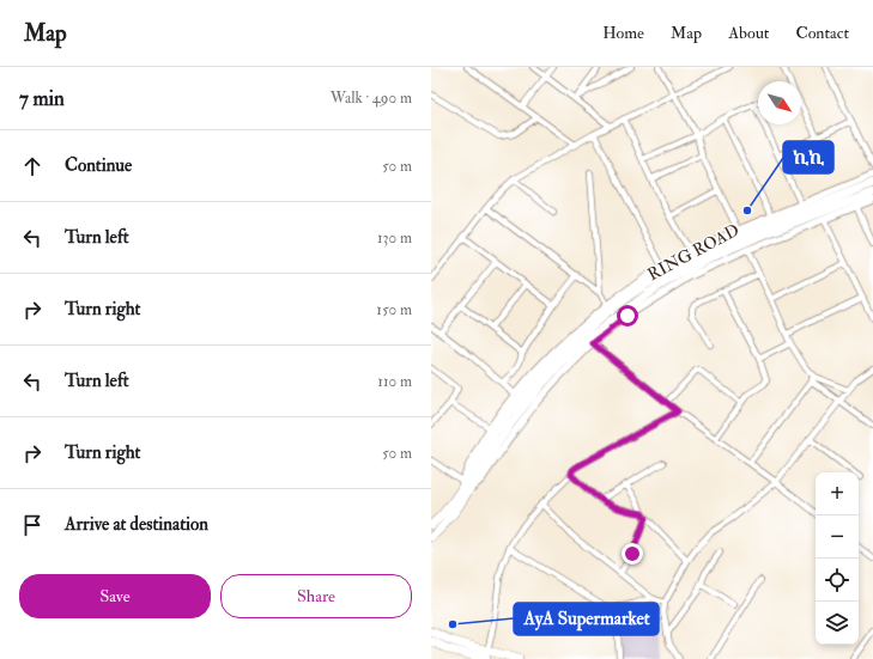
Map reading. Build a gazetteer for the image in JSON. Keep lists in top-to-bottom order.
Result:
{
  "streets": {
    "main road": ["RING ROAD"]
  },
  "places": ["ኪኪ", "AyA Supermarket"],
  "north": "bottom right",
  "page": {
    "header": "Map",
    "nav": [
      "Home",
      "Map",
      "About",
      "Contact"
    ],
    "heading": ["7 min", "Walk · 490 m"],
    "list": [
      ["Continue", "50 m"],
      ["Turn left", "130 m"],
      ["Turn right", "150 m"],
      ["Turn left", "110 m"],
      ["Turn right", "50 m"],
      "Arrive at destination"
    ],
    "map_buttons": ["+", "−"],
    "buttons": ["Save", "Share"]
  }
}
